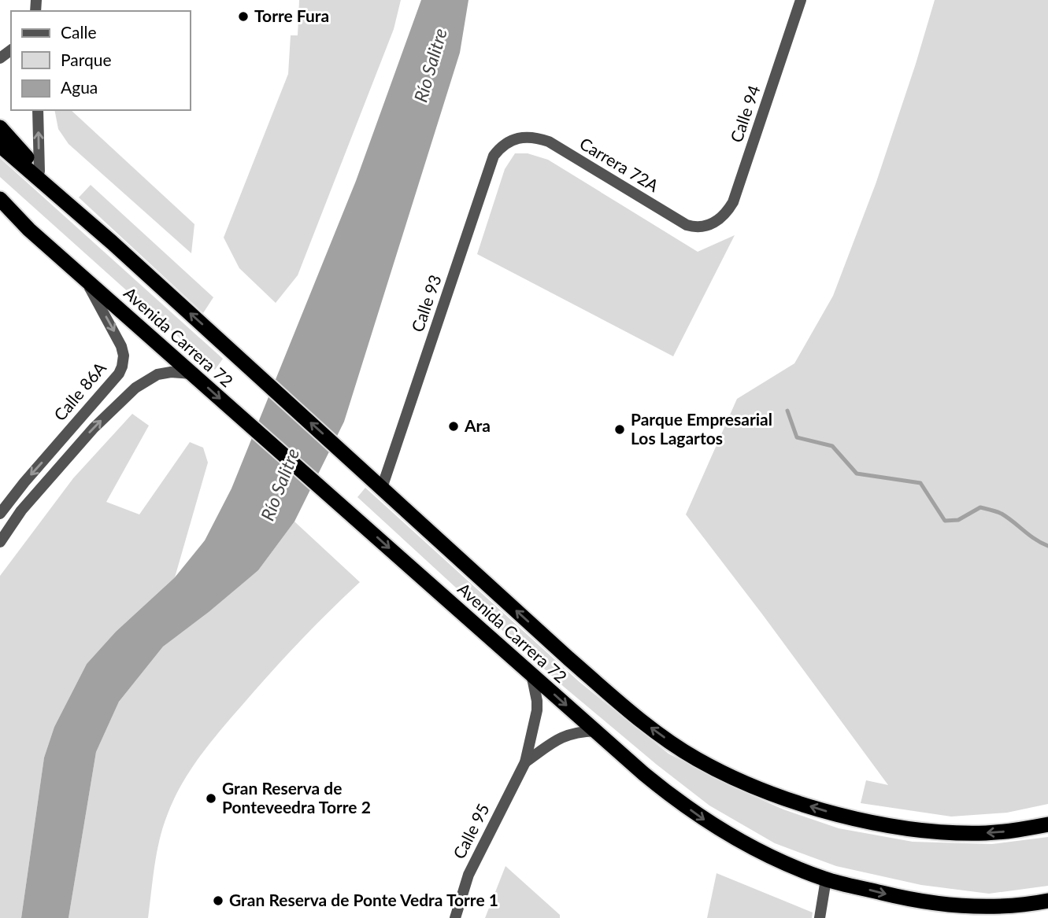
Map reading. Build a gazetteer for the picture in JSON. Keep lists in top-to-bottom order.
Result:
{
  "streets": {
    "highway": ["Avenida Carrera 72"],
    "street": [
      "Calle 94",
      "Carrera 72A",
      "Calle 93",
      "Calle 86A",
      "Calle 95"
    ]
  },
  "crossings": [
    ["Calle 94", "Carrera 72A"],
    ["Carrera 72A", "Calle 93"],
    ["Calle 93", "Avenida Carrera 72"],
    ["Avenida Carrera 72", "Calle 86A"],
    ["Avenida Carrera 72", "Calle 95"]
  ],
  "water": ["Río Salitre"],
  "places": [
    "Torre Fura",
    "Ara",
    "Parque Empresarial Los Lagartos",
    "Gran Reserva de Ponteveedra Torre 2",
    "Gran Reserva de Ponte Vedra Torre 1"
  ],
  "legend": ["Calle", "Parque", "Agua"]
}
